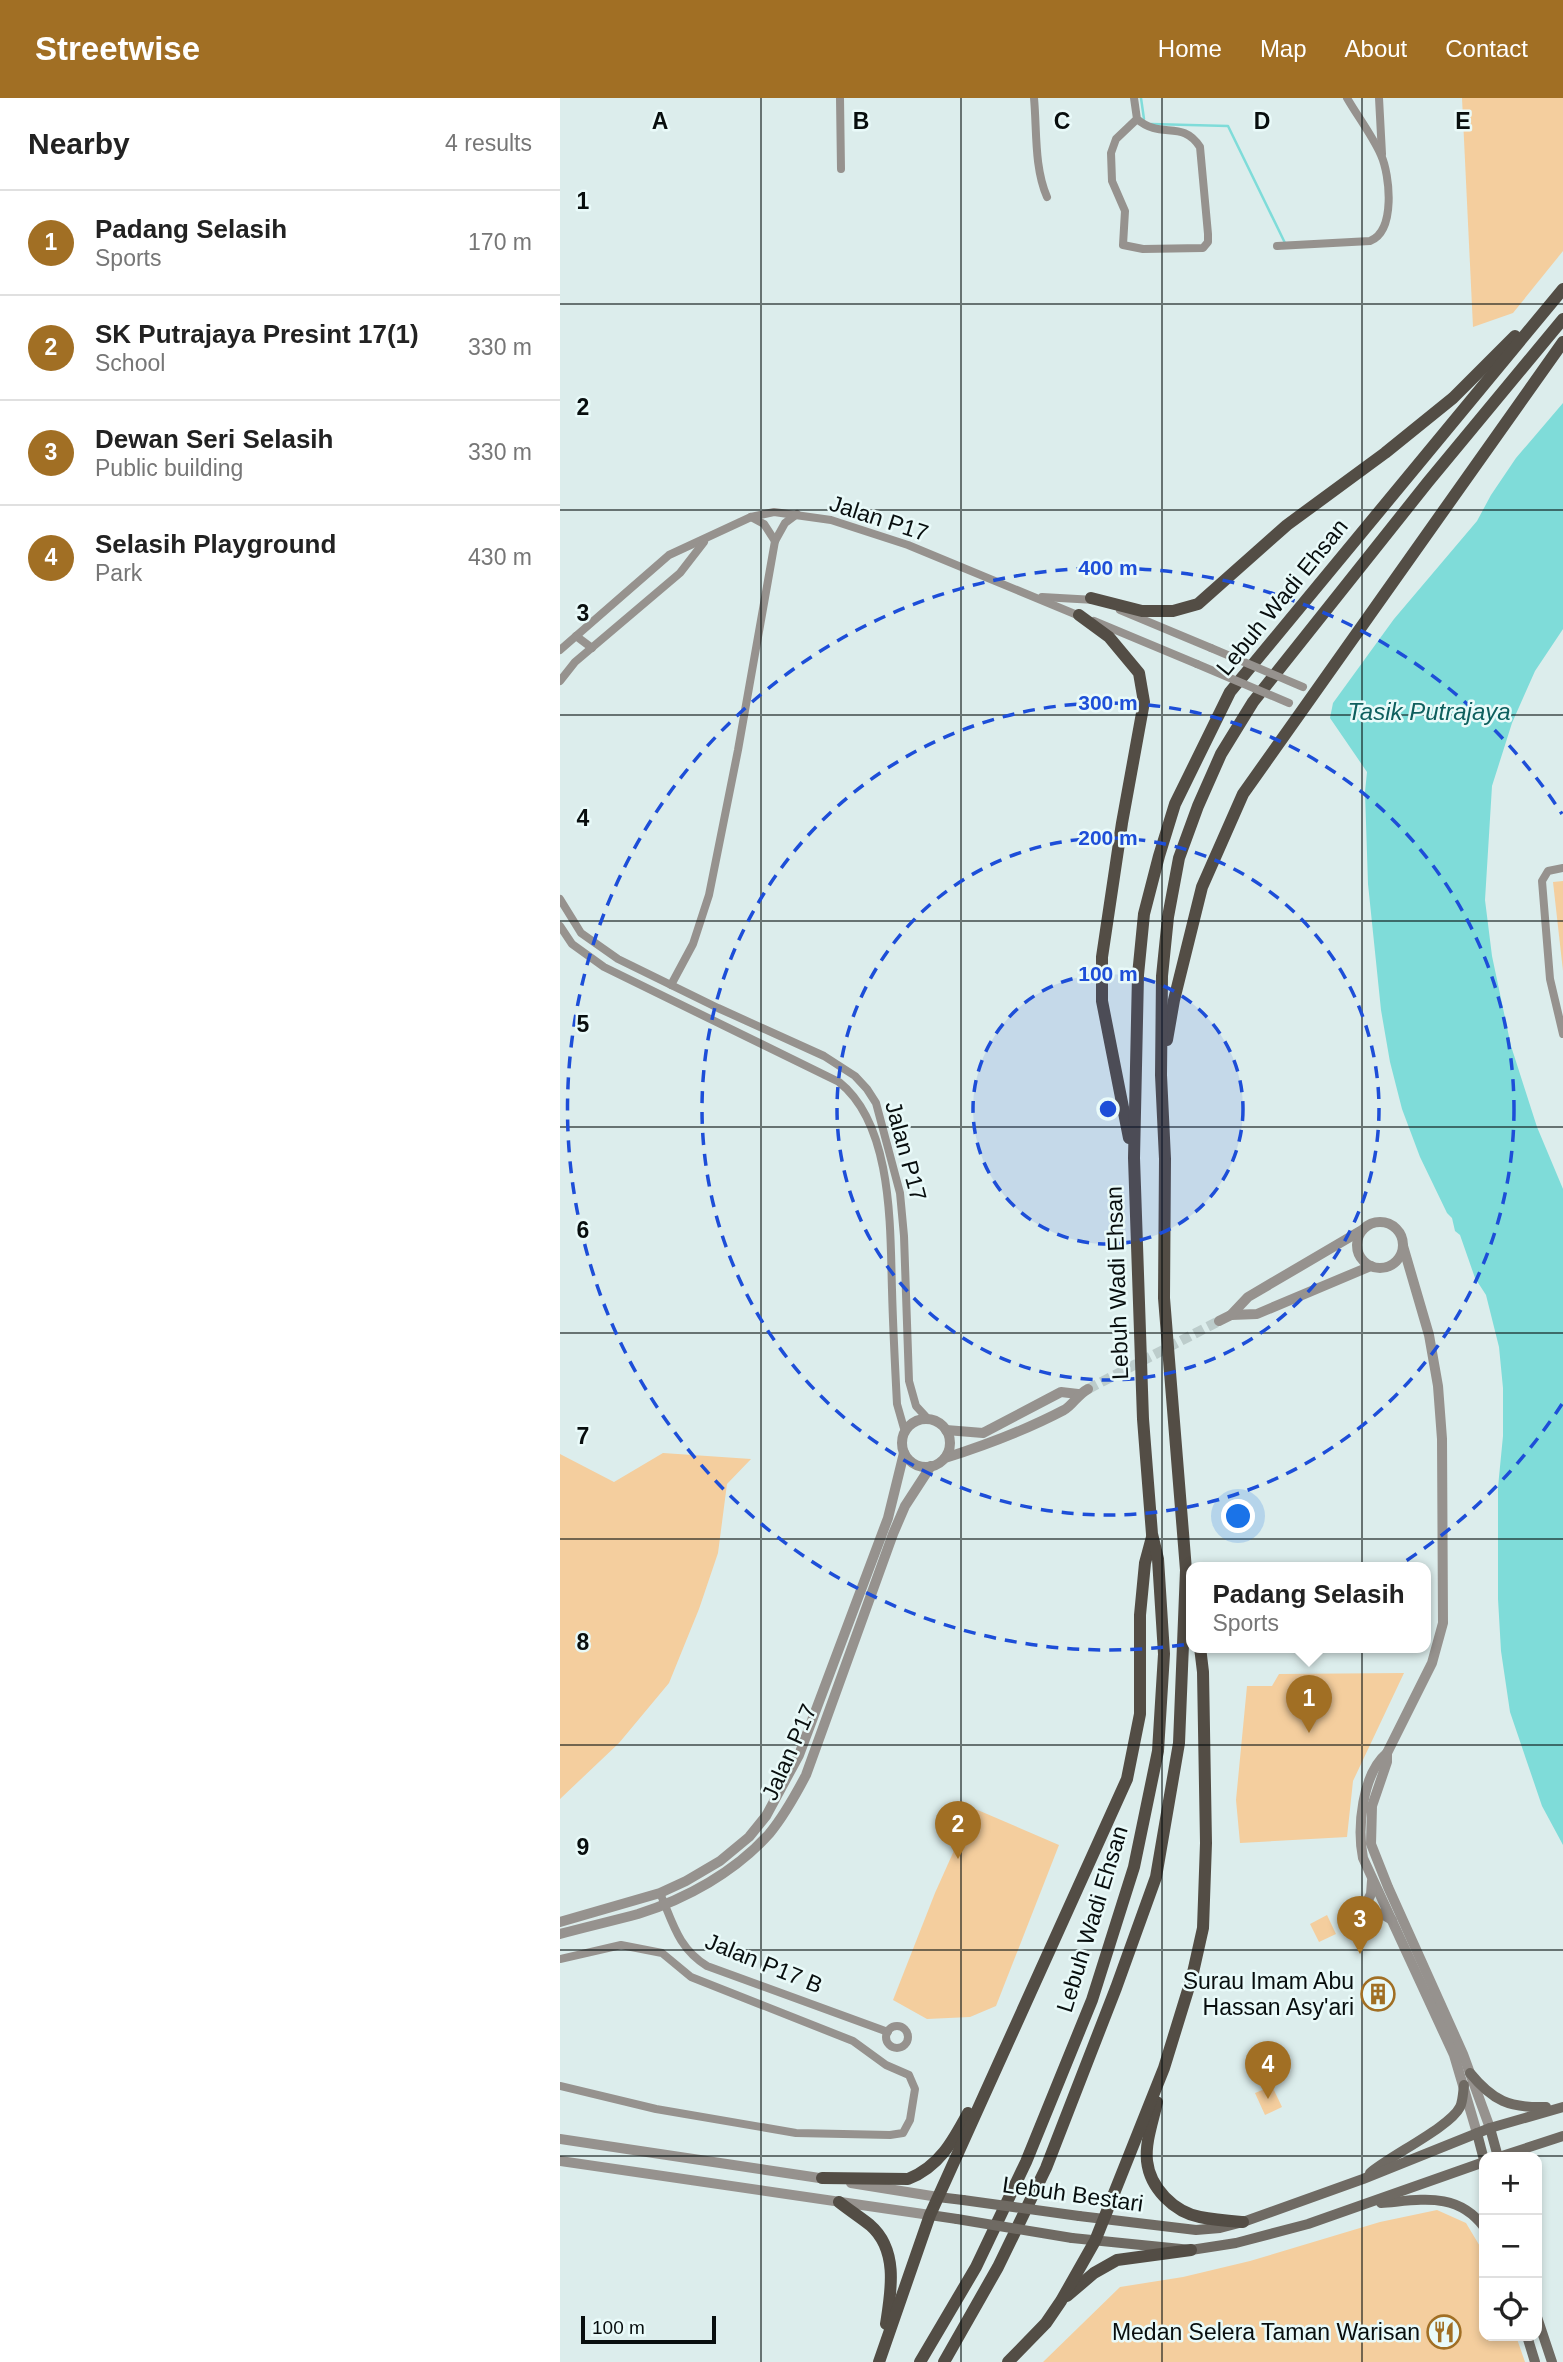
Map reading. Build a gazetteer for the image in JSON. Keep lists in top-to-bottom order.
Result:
{
  "streets": {
    "main road": ["Lebuh Wadi Ehsan", "Lebuh Bestari"],
    "street": ["Jalan P17", "Jalan P17 B"]
  },
  "crossings": [
    ["Jalan P17", "Jalan P17 B"]
  ],
  "water": ["Tasik Putrajaya"],
  "places": {
    "building": ["Surau Imam Abu Hassan Asy'ari"],
    "restaurant": ["Medan Selera Taman Warisan"]
  },
  "scale_bar": "100 m",
  "page": {
    "header": "Streetwise",
    "nav": [
      "Home",
      "Map",
      "About",
      "Contact"
    ],
    "heading": ["Nearby", "4 results"],
    "list": [
      {
        "mark": "1",
        "name": "Padang Selasih",
        "note": "Sports",
        "value": "170 m"
      },
      {
        "mark": "2",
        "name": "SK Putrajaya Presint 17(1)",
        "note": "School",
        "value": "330 m"
      },
      {
        "mark": "3",
        "name": "Dewan Seri Selasih",
        "note": "Public building",
        "value": "330 m"
      },
      {
        "mark": "4",
        "name": "Selasih Playground",
        "note": "Park",
        "value": "430 m"
      }
    ],
    "popup": ["Padang Selasih", "Sports"],
    "pins": [
      "1",
      "2",
      "3",
      "4"
    ],
    "map_buttons": ["+", "−"],
    "scale": "100 m"
  },
  "grid": {
    "columns": [
      "A",
      "B",
      "C",
      "D",
      "E"
    ],
    "rows": [
      "1",
      "2",
      "3",
      "4",
      "5",
      "6",
      "7",
      "8",
      "9"
    ]
  },
  "rings": [
    "400 m",
    "300 m",
    "200 m",
    "100 m"
  ]
}
